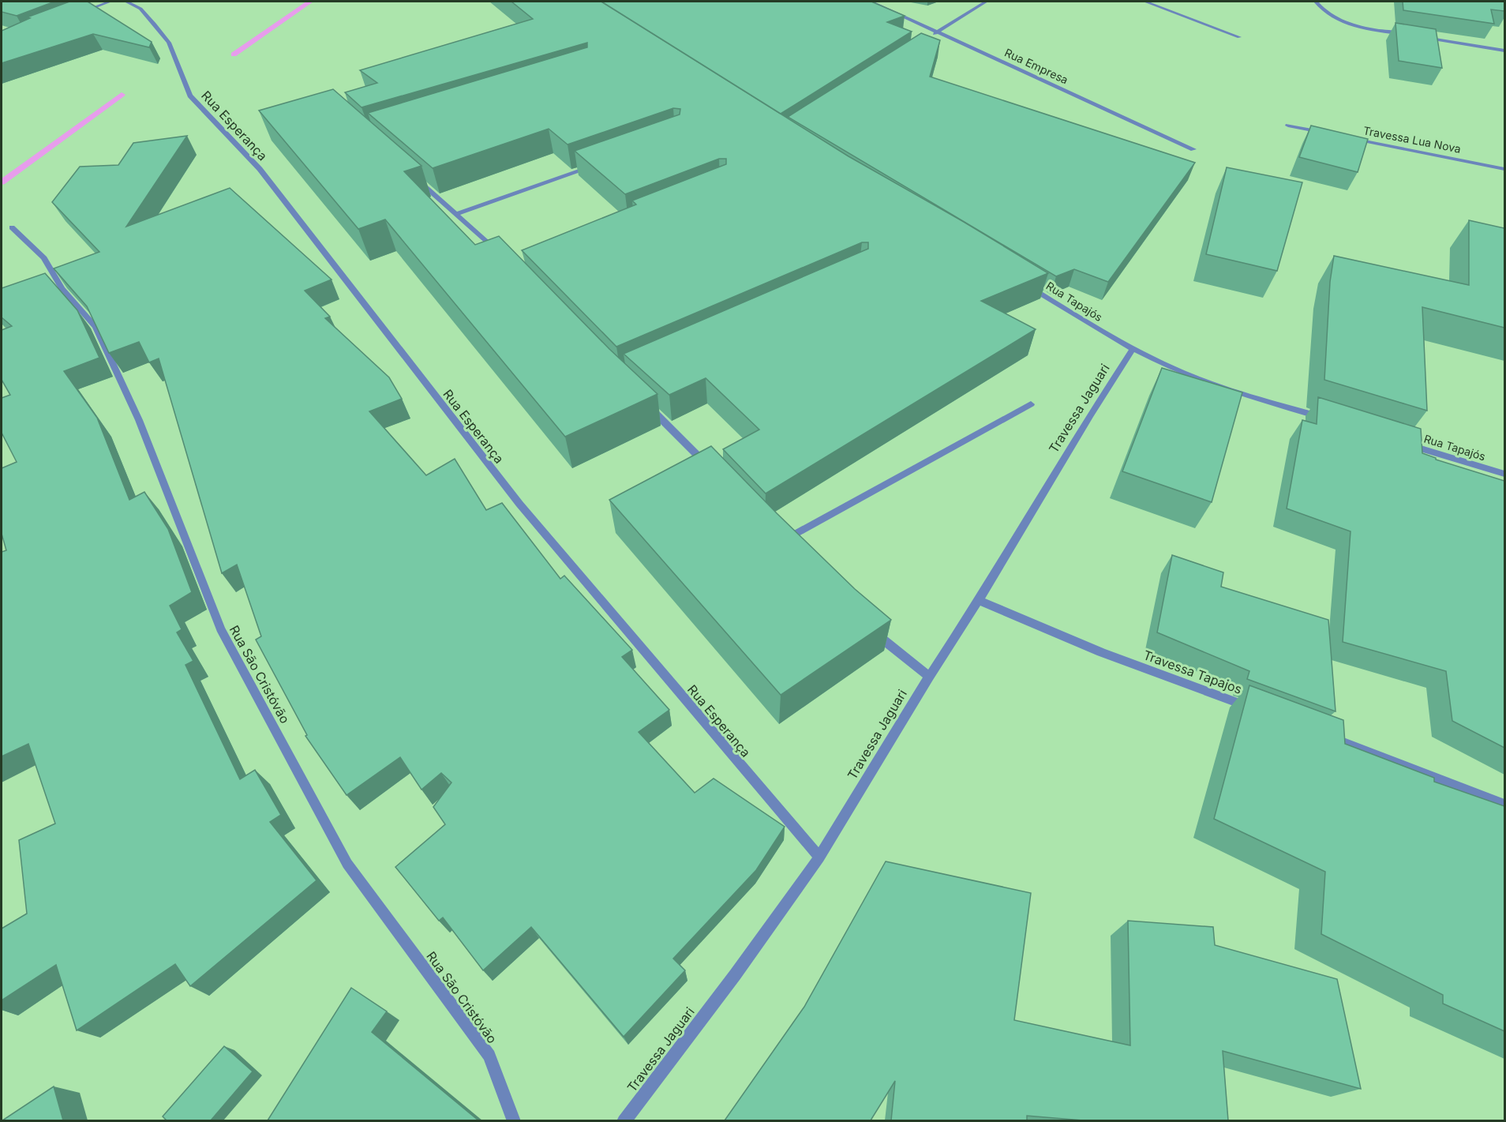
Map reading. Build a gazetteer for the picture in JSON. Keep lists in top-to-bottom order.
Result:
{
  "streets": {
    "street": [
      "Rua Empresa",
      "Rua Esperança",
      "Travessa Lua Nova",
      "Rua Tapajós",
      "Travessa Jaguari",
      "Travessa Tapajos",
      "Rua São Cristóvão"
    ]
  },
  "crossings": [
    ["Rua Esperança", "Travessa Jaguari"],
    ["Rua Tapajós", "Travessa Jaguari"],
    ["Travessa Jaguari", "Travessa Tapajos"]
  ]
}
